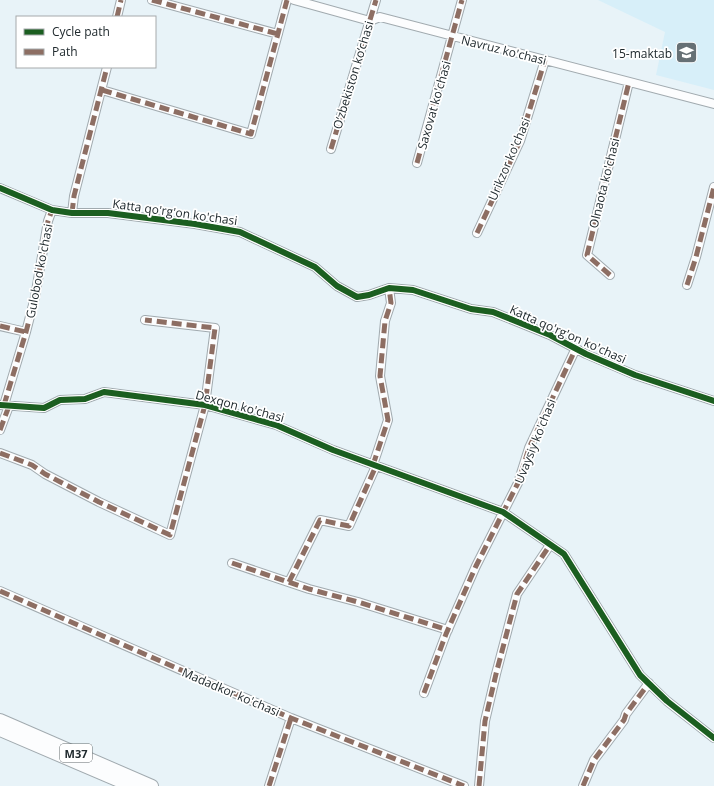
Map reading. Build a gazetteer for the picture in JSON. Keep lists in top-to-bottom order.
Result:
{
  "streets": {
    "highway": ["M37"],
    "street": [
      "Navruz ko'chasi",
      "O‘zbekiston ko‘chasi",
      "Saxovat ko'chasi",
      "Urikzor ko'chasi",
      "Olnaota ko'chasi",
      "Katta qo'rg'on ko'chasi",
      "Gulobod ko'chasi",
      "Dexqon ko'chasi",
      "Uvaysiy ko'chasi",
      "Madadkor ko'chasi"
    ]
  },
  "crossings": [
    ["Navruz ko'chasi", "O‘zbekiston ko‘chasi"],
    ["Navruz ko'chasi", "Saxovat ko'chasi"],
    ["Navruz ko'chasi", "Urikzor ko'chasi"],
    ["Navruz ko'chasi", "Olnaota ko'chasi"],
    ["Katta qo'rg'on ko'chasi", "Gulobod ko'chasi"],
    ["Katta qo'rg'on ko'chasi", "Uvaysiy ko'chasi"],
    ["Gulobod ko'chasi", "Dexqon ko'chasi"],
    ["Dexqon ko'chasi", "Uvaysiy ko'chasi"]
  ],
  "places": {
    "school or university": ["15-maktab"]
  },
  "legend": ["Cycle path", "Path"]
}
